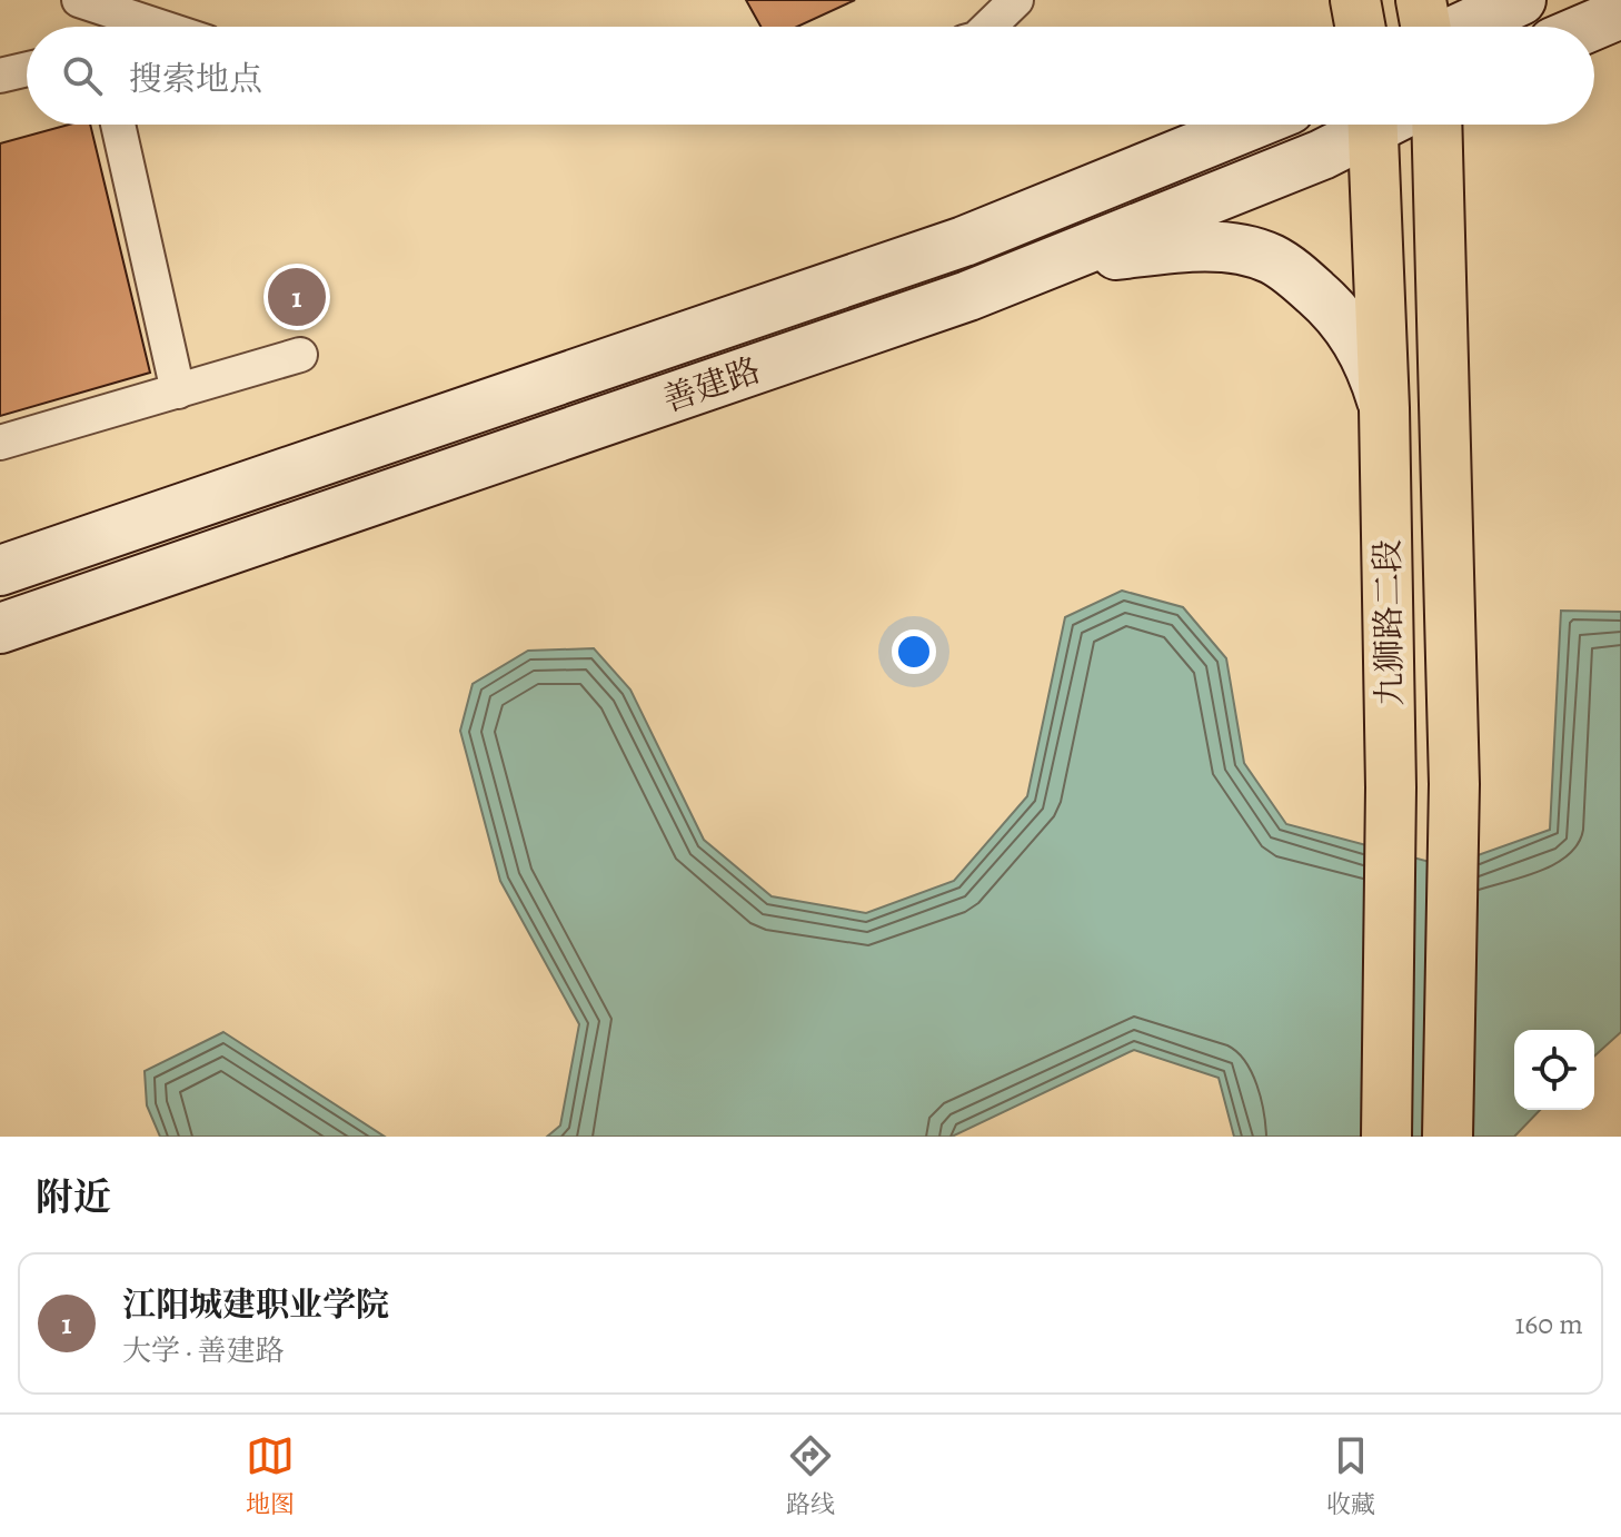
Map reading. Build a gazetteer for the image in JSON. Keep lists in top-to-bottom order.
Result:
{
  "streets": {
    "main road": ["善建路", "九狮路二段"]
  },
  "page": {
    "search": "搜索地点",
    "pins": "1",
    "heading": "附近",
    "list": [
      {
        "mark": "1",
        "name": "江阳城建职业学院",
        "note": "大学 · 善建路",
        "value": "160 m"
      }
    ],
    "nav": ["地图", "路线", "收藏"]
  }
}
